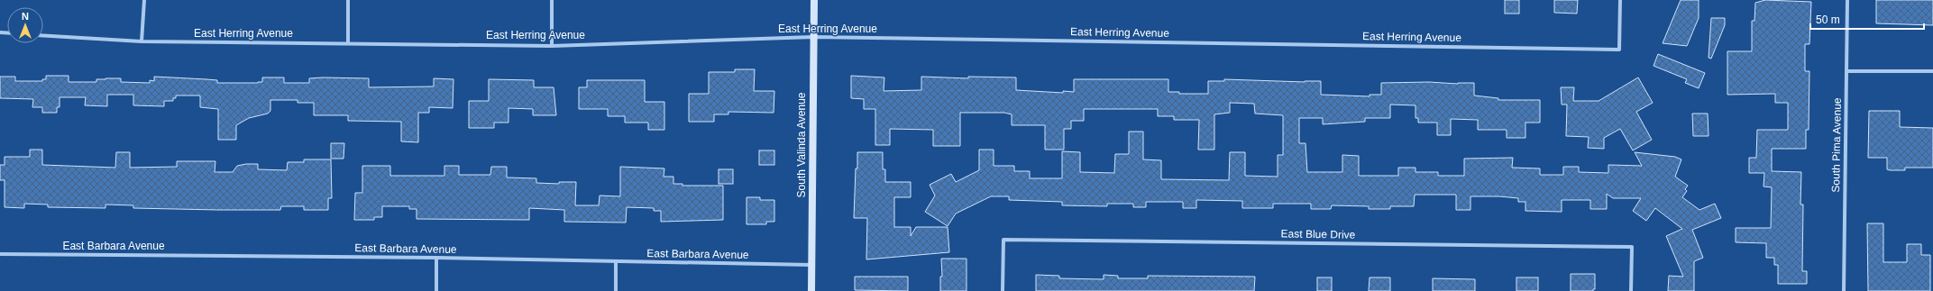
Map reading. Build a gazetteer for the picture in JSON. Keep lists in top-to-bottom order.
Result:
{
  "streets": {
    "main road": ["South Valinda Avenue"],
    "street": [
      "East Herring Avenue",
      "South Pima Avenue",
      "East Blue Drive",
      "East Barbara Avenue"
    ]
  },
  "crossings": [
    ["East Herring Avenue", "South Valinda Avenue"],
    ["South Valinda Avenue", "East Barbara Avenue"]
  ],
  "scale_bar": "50 m",
  "north": "top"
}
